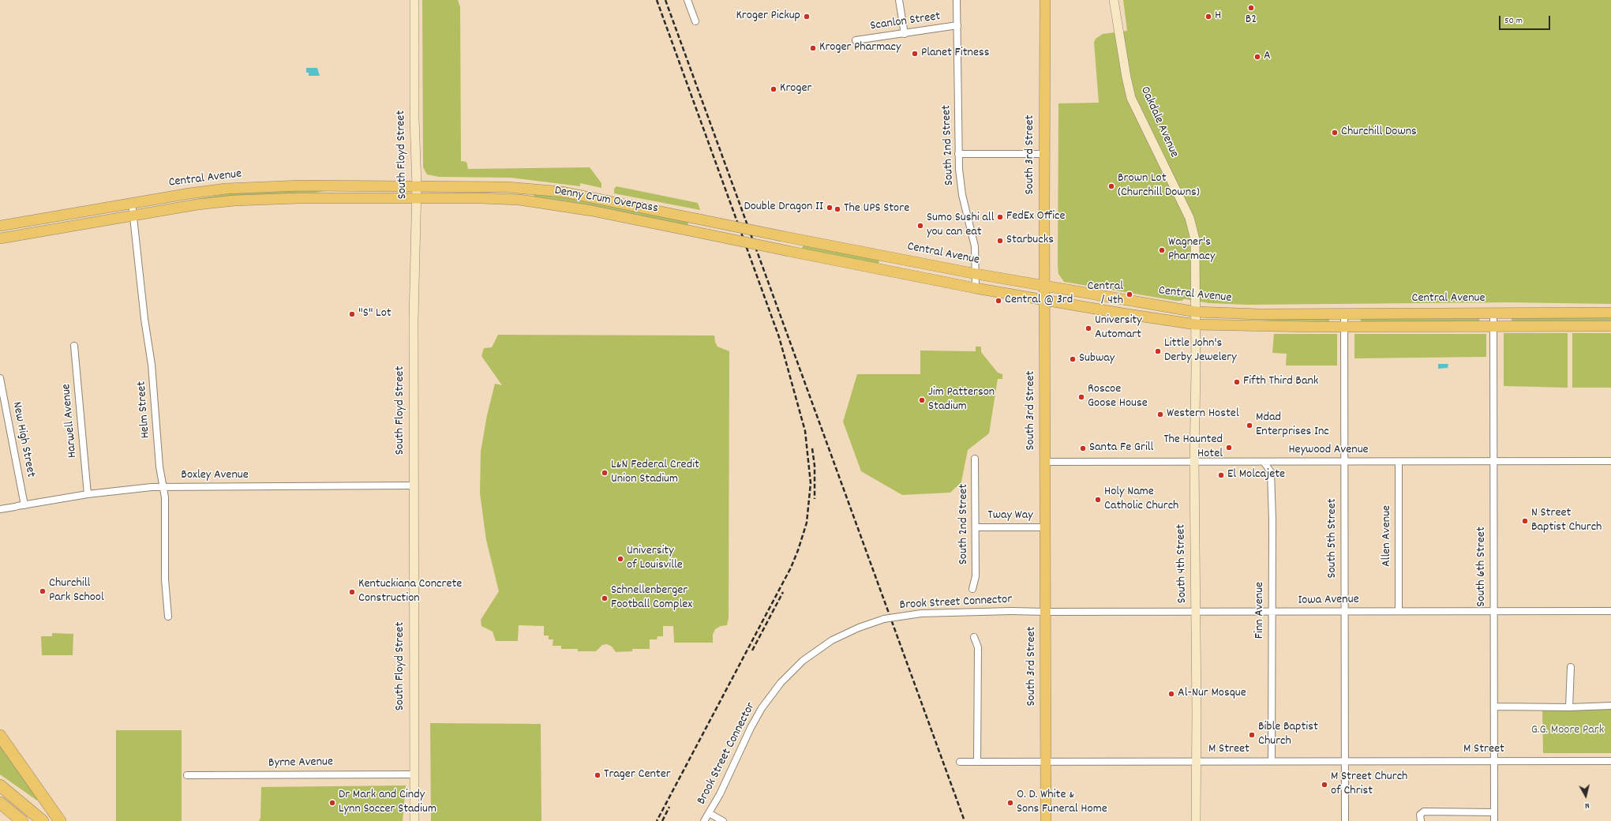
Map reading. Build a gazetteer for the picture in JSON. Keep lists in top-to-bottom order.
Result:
{
  "streets": {
    "main road": [
      "Oakdale Avenue",
      "South Floyd Street",
      "South 3rd Street",
      "Central Avenue",
      "Denny Crum Overpass",
      "South 4th Street"
    ],
    "street": [
      "Scanlon Street",
      "South 2nd Street",
      "Helm Street",
      "Harwell Avenue",
      "New High Street",
      "Heywood Avenue",
      "Boxley Avenue",
      "Tway Way",
      "Allen Avenue",
      "South 5th Street",
      "South 6th Street",
      "Iowa Avenue",
      "Brook Street Connector",
      "Finn Avenue",
      "M Street",
      "Byrne Avenue"
    ]
  },
  "crossings": [
    ["Scanlon Street", "South 2nd Street"],
    ["Oakdale Avenue", "South 4th Street"],
    ["South 2nd Street", "Central Avenue"],
    ["South 2nd Street", "Denny Crum Overpass"],
    ["South 2nd Street", "Tway Way"],
    ["South Floyd Street", "Central Avenue"],
    ["South Floyd Street", "Denny Crum Overpass"],
    ["South Floyd Street", "Boxley Avenue"],
    ["South Floyd Street", "Byrne Avenue"],
    ["South 3rd Street", "Central Avenue"],
    ["South 3rd Street", "Heywood Avenue"],
    ["South 3rd Street", "Tway Way"],
    ["South 3rd Street", "Iowa Avenue"],
    ["South 3rd Street", "Brook Street Connector"],
    ["South 3rd Street", "M Street"],
    ["Central Avenue", "Denny Crum Overpass"],
    ["Central Avenue", "Helm Street"],
    ["Central Avenue", "South 5th Street"],
    ["Central Avenue", "South 4th Street"],
    ["Central Avenue", "South 6th Street"],
    ["Helm Street", "Boxley Avenue"],
    ["Harwell Avenue", "Boxley Avenue"],
    ["New High Street", "Boxley Avenue"],
    ["Heywood Avenue", "Allen Avenue"],
    ["Heywood Avenue", "South 5th Street"],
    ["Heywood Avenue", "South 4th Street"],
    ["Heywood Avenue", "South 6th Street"],
    ["Heywood Avenue", "Finn Avenue"],
    ["Allen Avenue", "Iowa Avenue"],
    ["South 5th Street", "Iowa Avenue"],
    ["South 5th Street", "M Street"],
    ["South 4th Street", "Iowa Avenue"],
    ["South 4th Street", "M Street"],
    ["South 6th Street", "Iowa Avenue"],
    ["South 6th Street", "M Street"],
    ["Iowa Avenue", "Brook Street Connector"],
    ["Iowa Avenue", "Finn Avenue"],
    ["Finn Avenue", "M Street"]
  ],
  "parks": ["G.G. Moore Park"],
  "places": [
    "B2",
    "Kroger Pickup",
    "H",
    "Kroger Pharmacy",
    "Planet Fitness",
    "A",
    "Kroger",
    "Churchill Downs",
    "Brown Lot (Churchill Downs)",
    "Double Dragon II",
    "The UPS Store",
    "FedEx Office",
    "Sumo Sushi all you can eat",
    "Starbucks",
    "Wagner's Pharmacy",
    "Central / 4th",
    "Central @ 3rd",
    "\"S\" Lot",
    "University Automart",
    "Little John's Derby Jewelery",
    "Subway",
    "Fifth Third Bank",
    "Roscoe Goose House",
    "Jim Patterson Stadium",
    "Western Hostel",
    "Mdad Enterprises Inc",
    "The Haunted Hotel",
    "Santa Fe Grill",
    "L&N Federal Credit Union Stadium",
    "El Molcajete",
    "Holy Name Catholic Church",
    "N Street Baptist Church",
    "University of Louisville",
    "Churchill Park School",
    "Kentuckiana Concrete Construction",
    "Schnellenberger Football Complex",
    "Al-Nur Mosque",
    "Bible Baptist Church",
    "Trager Center",
    "M Street Church of Christ",
    "Dr Mark and Cindy Lynn Soccer Stadium",
    "O. D. White & Sons Funeral Home"
  ],
  "scale_bar": "50 m",
  "north": "bottom"
}
